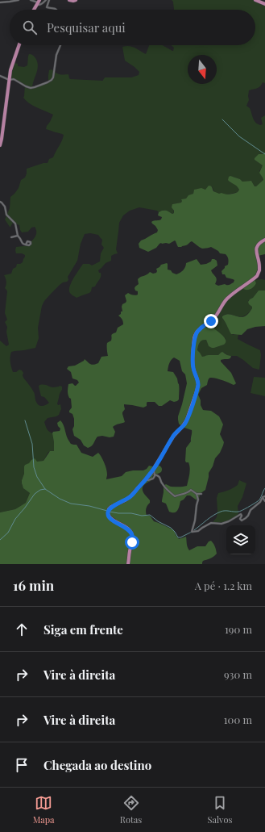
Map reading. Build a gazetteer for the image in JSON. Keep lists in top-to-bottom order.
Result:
{
  "north": "bottom",
  "page": {
    "search": "Pesquisar aqui",
    "heading": ["16 min", "A pé · 1.2 km"],
    "list": [
      ["Siga em frente", "190 m"],
      ["Vire à direita", "930 m"],
      ["Vire à direita", "100 m"],
      "Chegada ao destino"
    ],
    "nav": ["Mapa", "Rotas", "Salvos"]
  }
}
